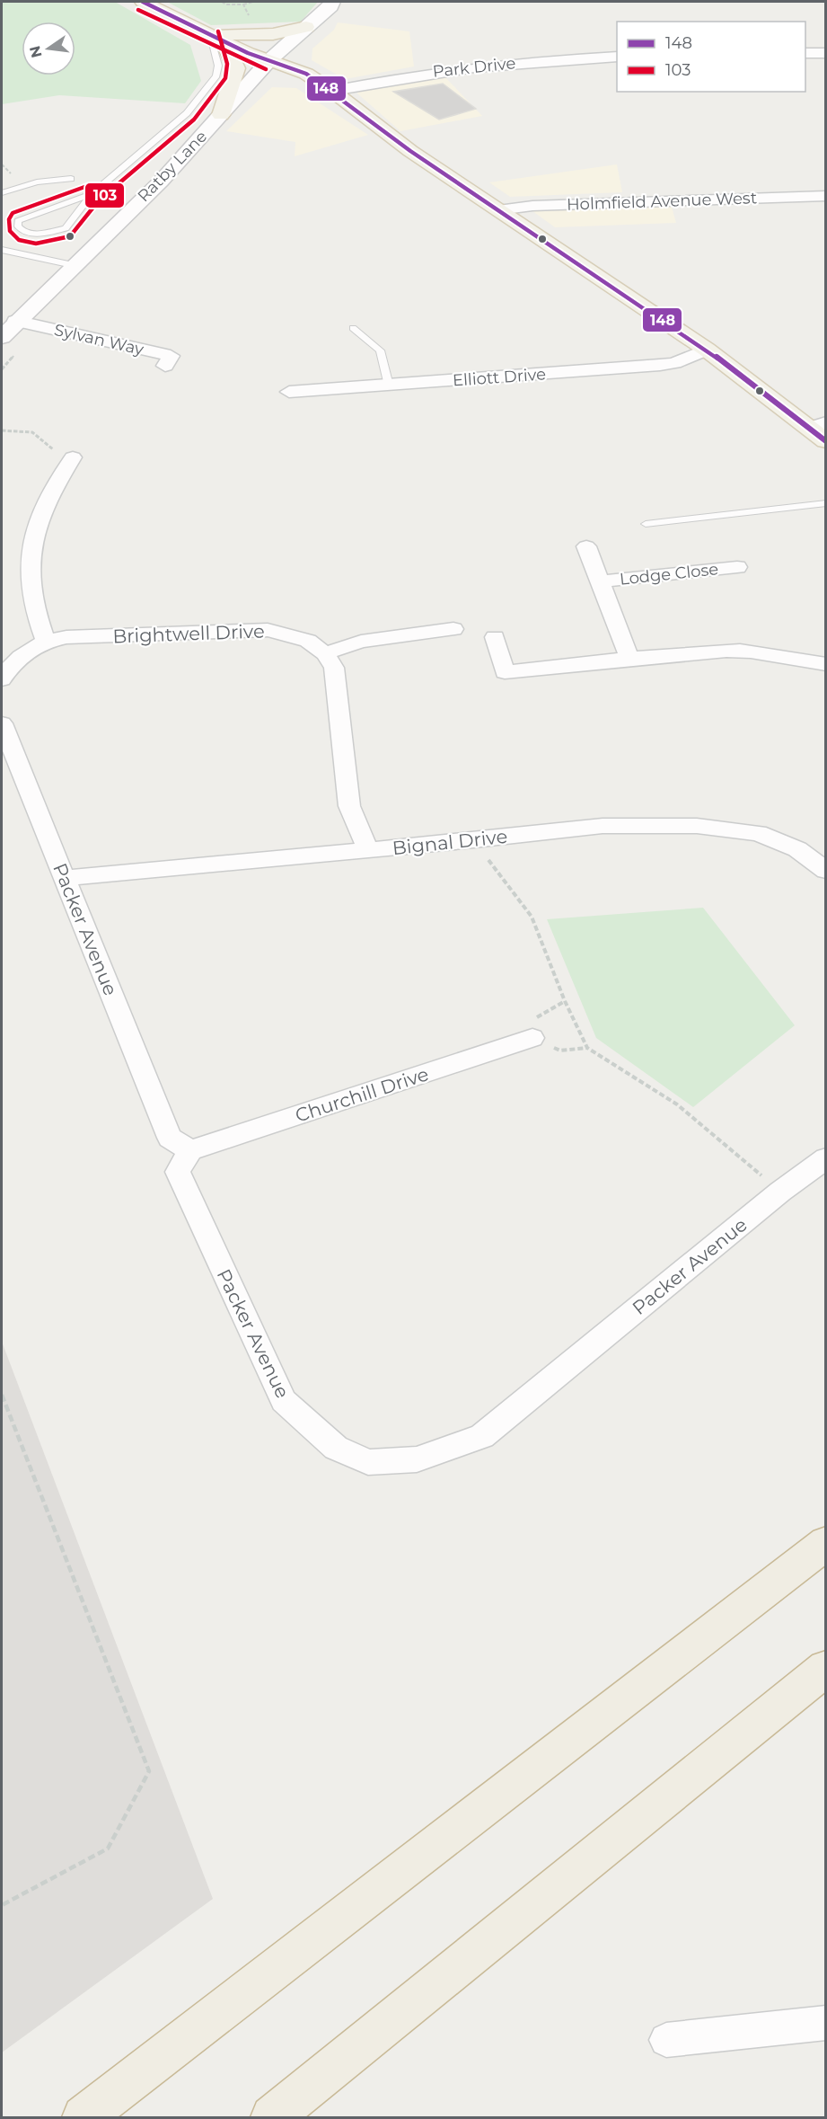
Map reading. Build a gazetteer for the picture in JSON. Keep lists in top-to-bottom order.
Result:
{
  "streets": {
    "main road": ["Ratby Lane"],
    "street": [
      "Park Drive",
      "Holmfield Avenue West",
      "Sylvan Way",
      "Elliott Drive",
      "Lodge Close",
      "Brightwell Drive",
      "Bignal Drive",
      "Packer Avenue",
      "Churchill Drive"
    ]
  },
  "crossings": [
    ["Ratby Lane", "Sylvan Way"],
    ["Bignal Drive", "Packer Avenue"],
    ["Packer Avenue", "Churchill Drive"]
  ],
  "lines": ["transit line 148", "transit line 103"],
  "legend": ["148", "103"],
  "north": "left"
}
